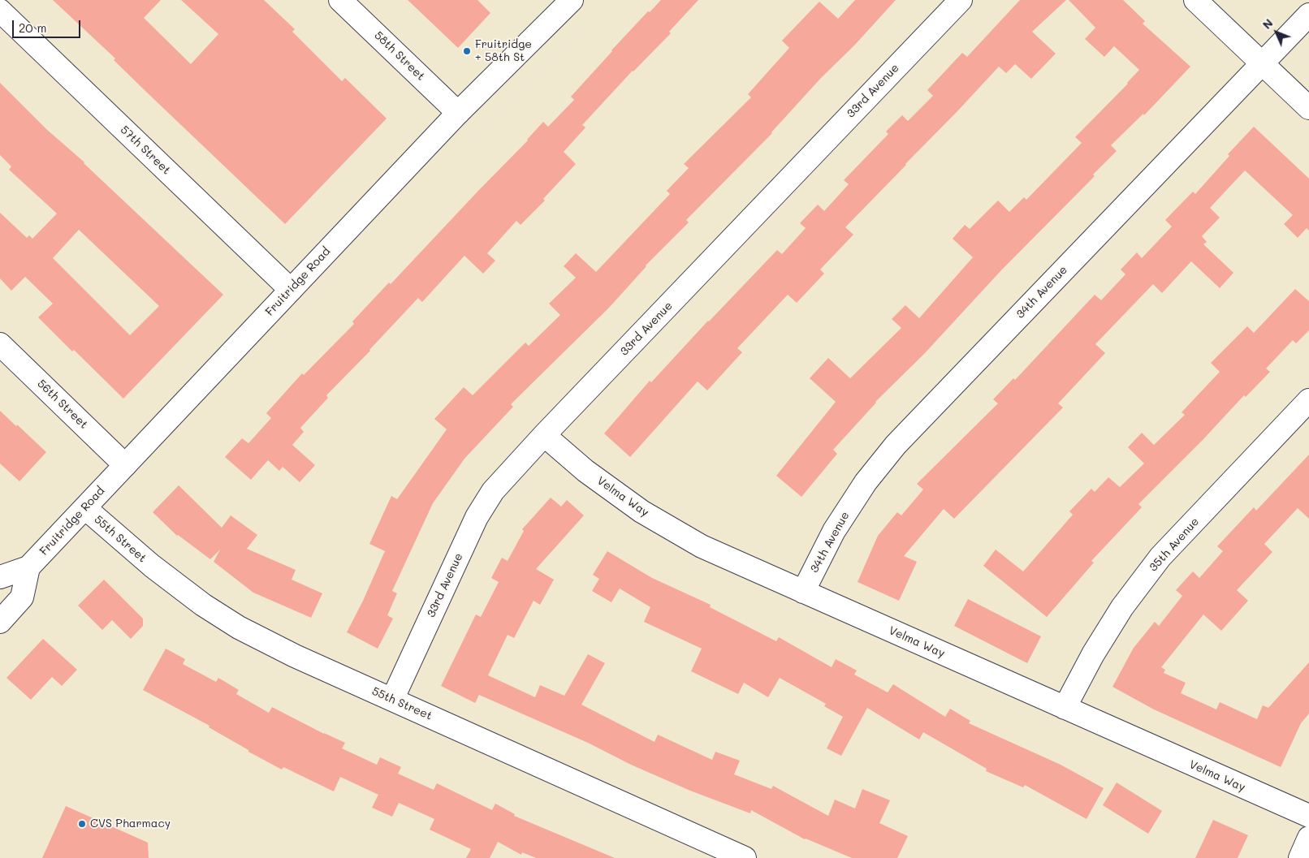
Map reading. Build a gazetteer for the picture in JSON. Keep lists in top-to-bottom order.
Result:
{
  "streets": {
    "street": [
      "58th Street",
      "33rd Avenue",
      "57th Street",
      "Fruitridge Road",
      "34th Avenue",
      "56th Street",
      "Velma Way",
      "55th Street",
      "35th Avenue"
    ]
  },
  "crossings": [
    ["58th Street", "Fruitridge Road"],
    ["33rd Avenue", "Velma Way"],
    ["33rd Avenue", "55th Street"],
    ["57th Street", "Fruitridge Road"],
    ["Fruitridge Road", "56th Street"],
    ["Fruitridge Road", "55th Street"],
    ["34th Avenue", "Velma Way"],
    ["Velma Way", "35th Avenue"]
  ],
  "places": ["Fruitridge + 58th St", "CVS Pharmacy"],
  "scale_bar": "20 m",
  "north": "top left"
}
